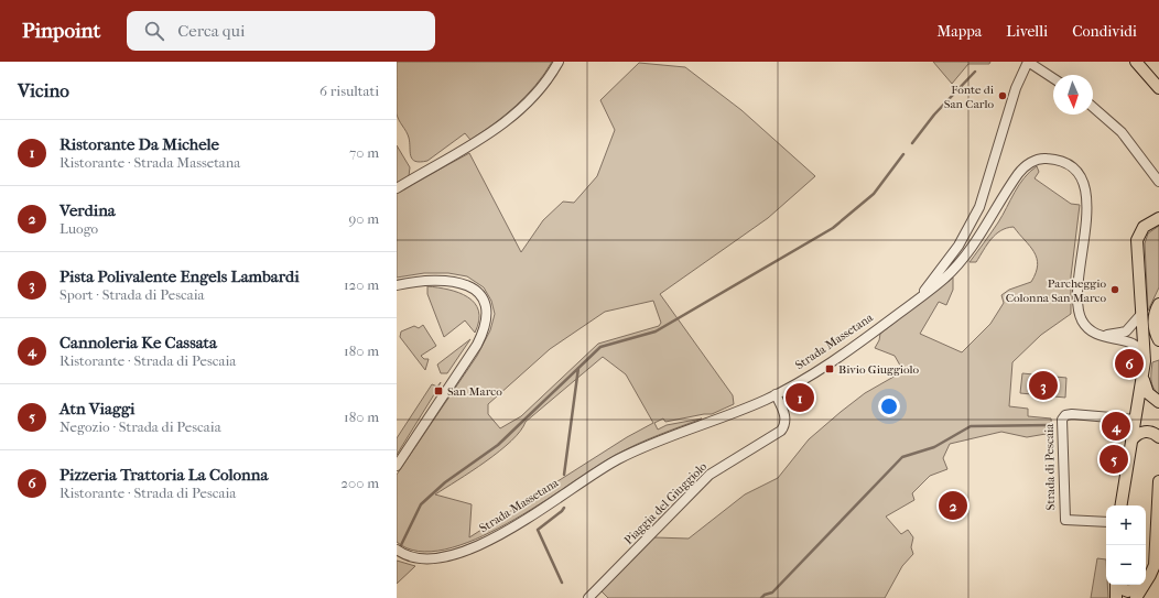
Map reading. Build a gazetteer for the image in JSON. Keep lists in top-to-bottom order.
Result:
{
  "streets": {
    "street": ["Strada Massetana", "Strada di Pescaia", "Piaggia del Giuggiolo"]
  },
  "crossings": [
    ["Strada Massetana", "Piaggia del Giuggiolo"]
  ],
  "places": {
    "other": ["Fonte di San Carlo", "Parcheggio Colonna San Marco"],
    "transit": ["Bivio Giuggiolo", "San Marco"]
  },
  "north": "bottom",
  "page": {
    "header": "Pinpoint",
    "search": "Cerca qui",
    "nav": ["Mappa", "Livelli", "Condividi"],
    "heading": ["Vicino", "6 risultati"],
    "list": [
      {
        "mark": "1",
        "name": "Ristorante Da Michele",
        "note": "Ristorante · Strada Massetana",
        "value": "70 m"
      },
      {
        "mark": "2",
        "name": "Verdina",
        "note": "Luogo",
        "value": "90 m"
      },
      {
        "mark": "3",
        "name": "Pista Polivalente Engels Lambardi",
        "note": "Sport · Strada di Pescaia",
        "value": "120 m"
      },
      {
        "mark": "4",
        "name": "Cannoleria Ke Cassata",
        "note": "Ristorante · Strada di Pescaia",
        "value": "180 m"
      },
      {
        "mark": "5",
        "name": "Atn Viaggi",
        "note": "Negozio · Strada di Pescaia",
        "value": "180 m"
      },
      {
        "mark": "6",
        "name": "Pizzeria Trattoria La Colonna",
        "note": "Ristorante · Strada di Pescaia",
        "value": "200 m"
      }
    ],
    "pins": [
      "6",
      "3",
      "1",
      "4",
      "5",
      "2"
    ],
    "map_buttons": ["+", "−"]
  }
}
